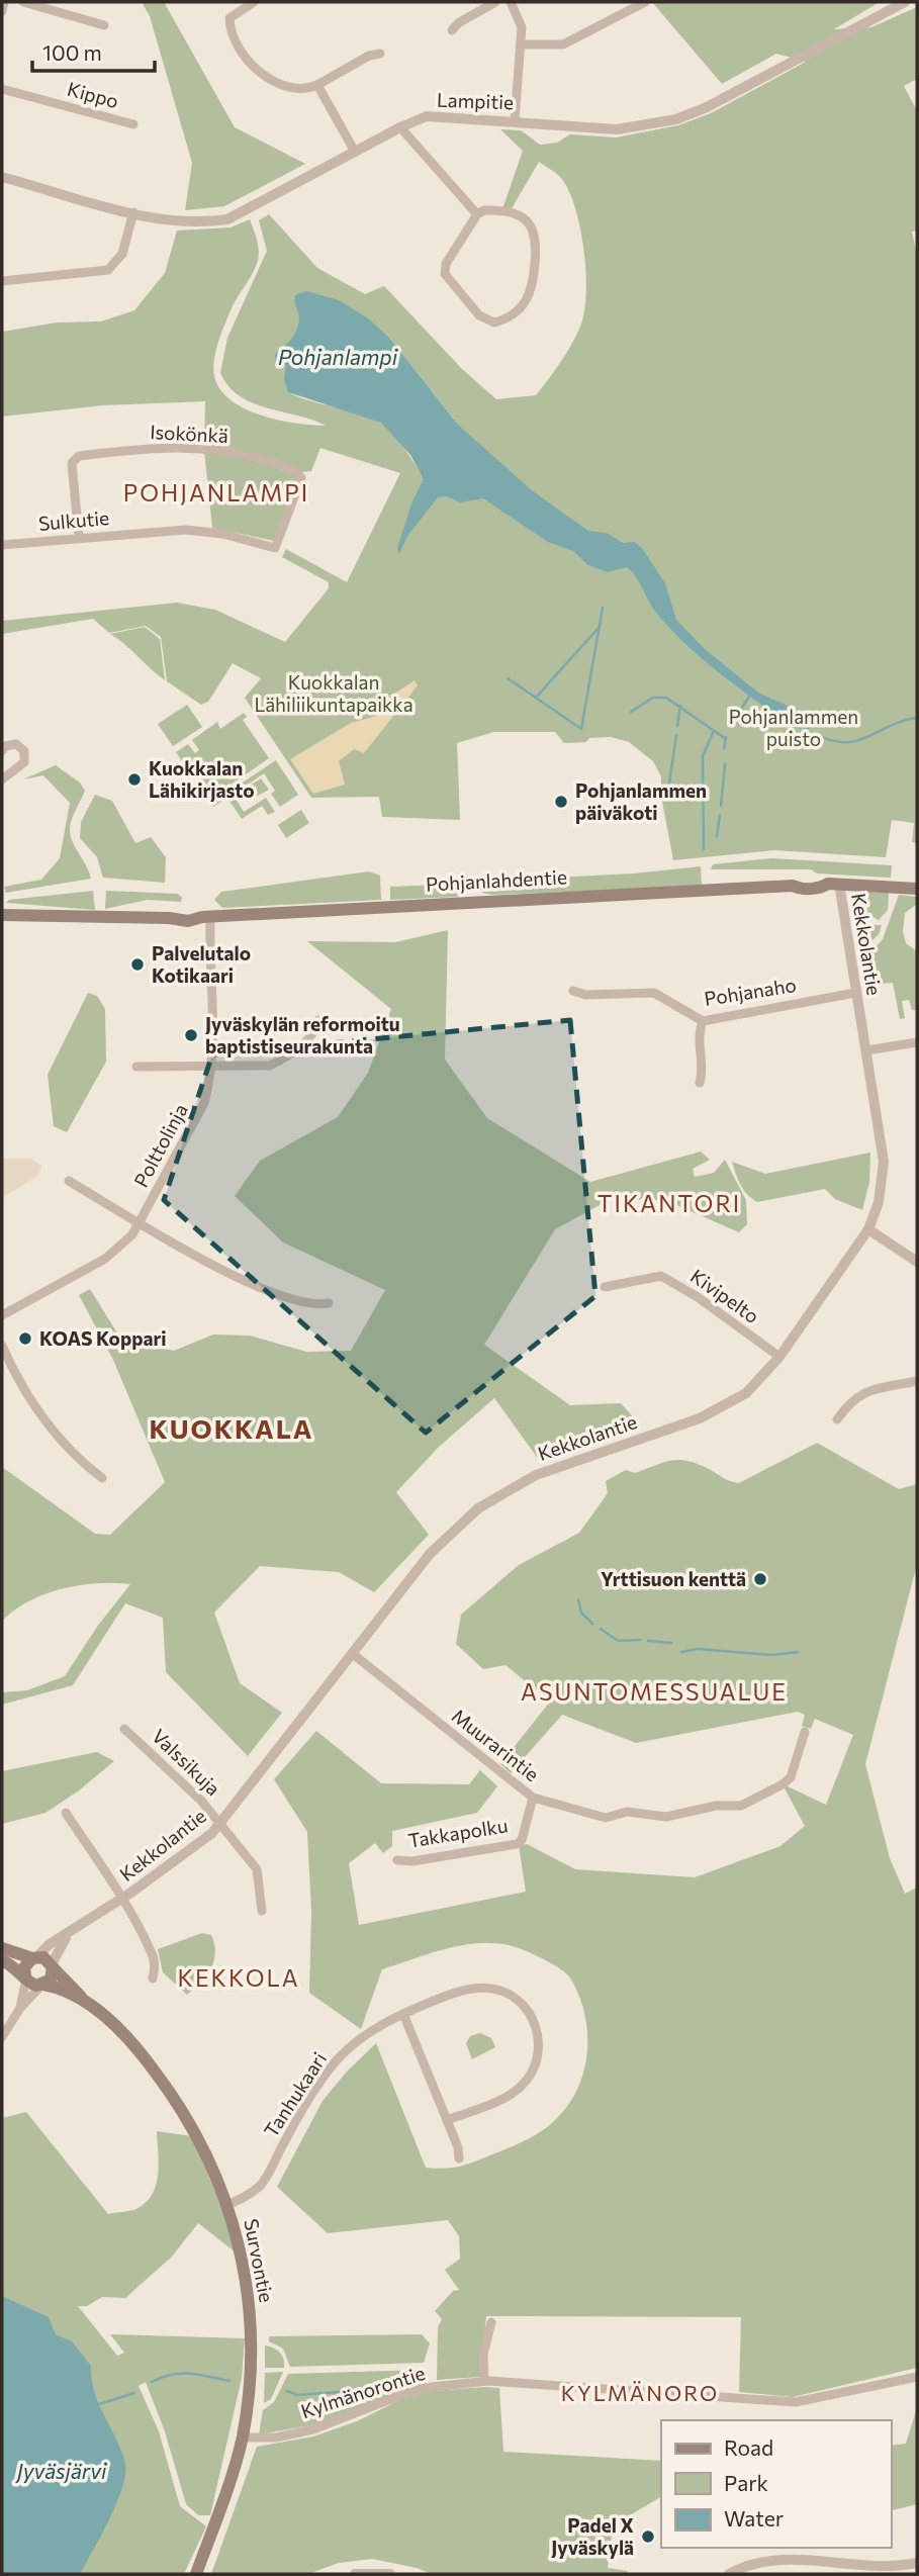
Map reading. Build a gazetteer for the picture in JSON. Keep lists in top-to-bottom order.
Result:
{
  "streets": {
    "main road": ["Pohjanlahdentie", "Survontie"],
    "street": [
      "Kippo",
      "Lampitie",
      "Isokönkä",
      "Sulkutie",
      "Kekkolantie",
      "Pohjanaho",
      "Polttolinja",
      "Kivipelto",
      "Muurarintie",
      "Valssikuja",
      "Takkapolku",
      "Tanhukaari",
      "Kylmänorontie"
    ]
  },
  "crossings": [
    ["Isokönkä", "Sulkutie"],
    ["Pohjanlahdentie", "Kekkolantie"],
    ["Pohjanlahdentie", "Polttolinja"],
    ["Kekkolantie", "Pohjanaho"],
    ["Kekkolantie", "Kivipelto"],
    ["Kekkolantie", "Muurarintie"],
    ["Kekkolantie", "Valssikuja"],
    ["Kekkolantie", "Survontie"],
    ["Muurarintie", "Takkapolku"],
    ["Tanhukaari", "Survontie"],
    ["Survontie", "Kylmänorontie"]
  ],
  "districts": [
    "POHJANLAMPI",
    "TIKANTORI",
    "KUOKKALA",
    "ASUNTOMESSUALUE",
    "KEKKOLA",
    "KYLMÄNORO"
  ],
  "water": ["Pohjanlampi", "Jyväsjärvi"],
  "parks": ["Kuokkalan Lähiliikuntapaikka", "Pohjanlammen puisto"],
  "places": [
    "Kuokkalan Lähikirjasto",
    "Pohjanlammen päiväkoti",
    "Palvelutalo Kotikaari",
    "Jyväskylän reformoitu baptistiseurakunta",
    "KOAS Koppari",
    "Yrttisuon kenttä",
    "Padel X Jyväskylä"
  ],
  "legend": ["Road", "Park", "Water"],
  "scale_bar": "100 m"
}
